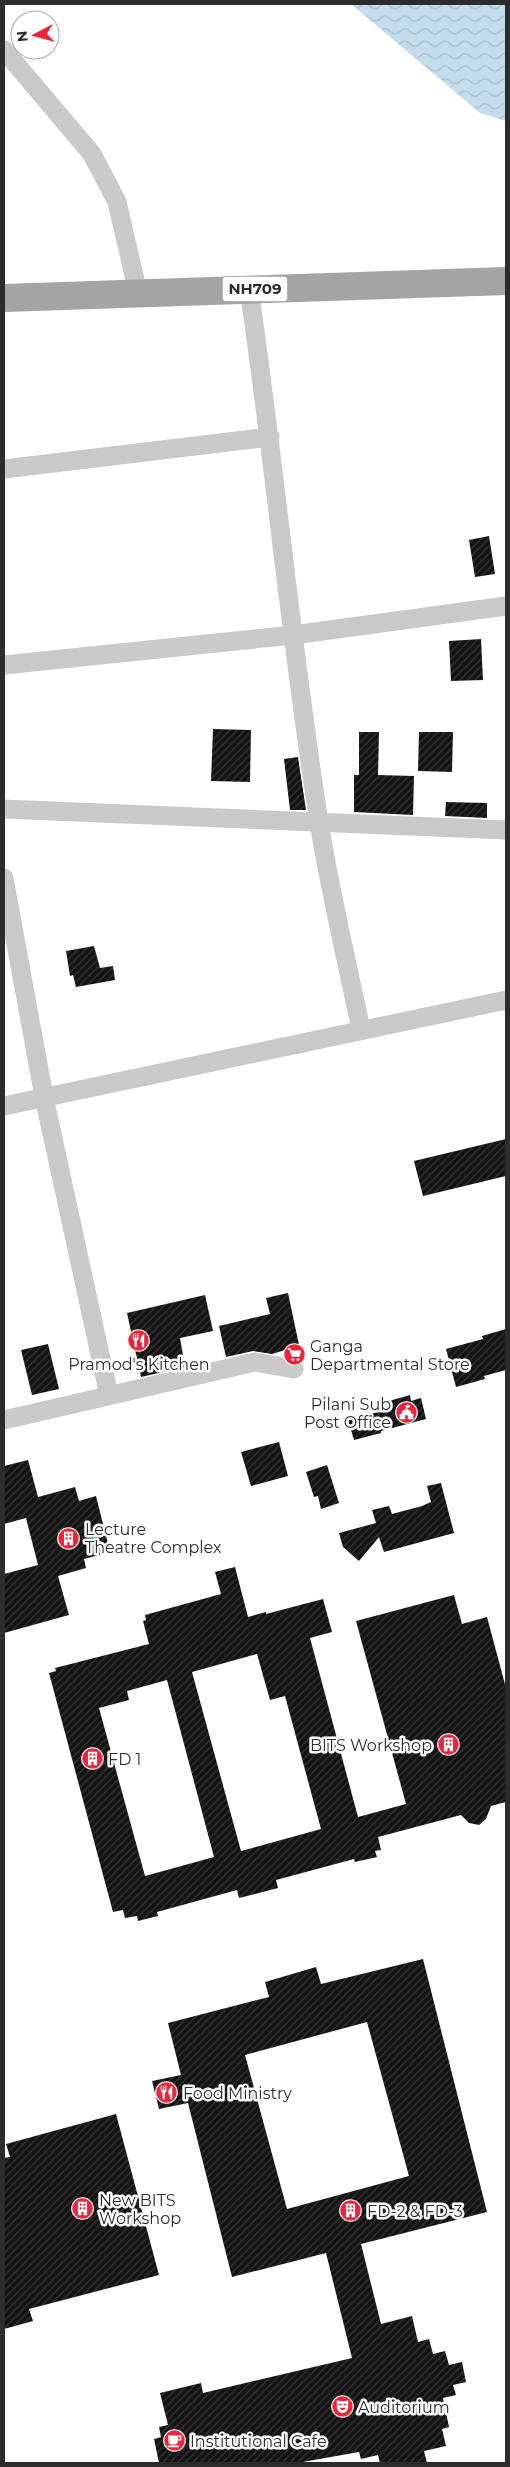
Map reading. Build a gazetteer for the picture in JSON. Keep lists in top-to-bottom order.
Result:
{
  "streets": {
    "main road": ["NH709"]
  },
  "places": {
    "restaurant": ["Pramod's Kitchen", "Food Ministry"],
    "supermarket": ["Ganga Departmental Store"],
    "public building": ["Pilani Sub Post Office"],
    "building": [
      "Lecture Theatre Complex",
      "BITS Workshop",
      "FD 1",
      "New BITS Workshop",
      "FD-2 & FD-3"
    ],
    "theatre": ["Auditorium"],
    "cafe": ["Institutional Cafe"]
  },
  "north": "left"
}
